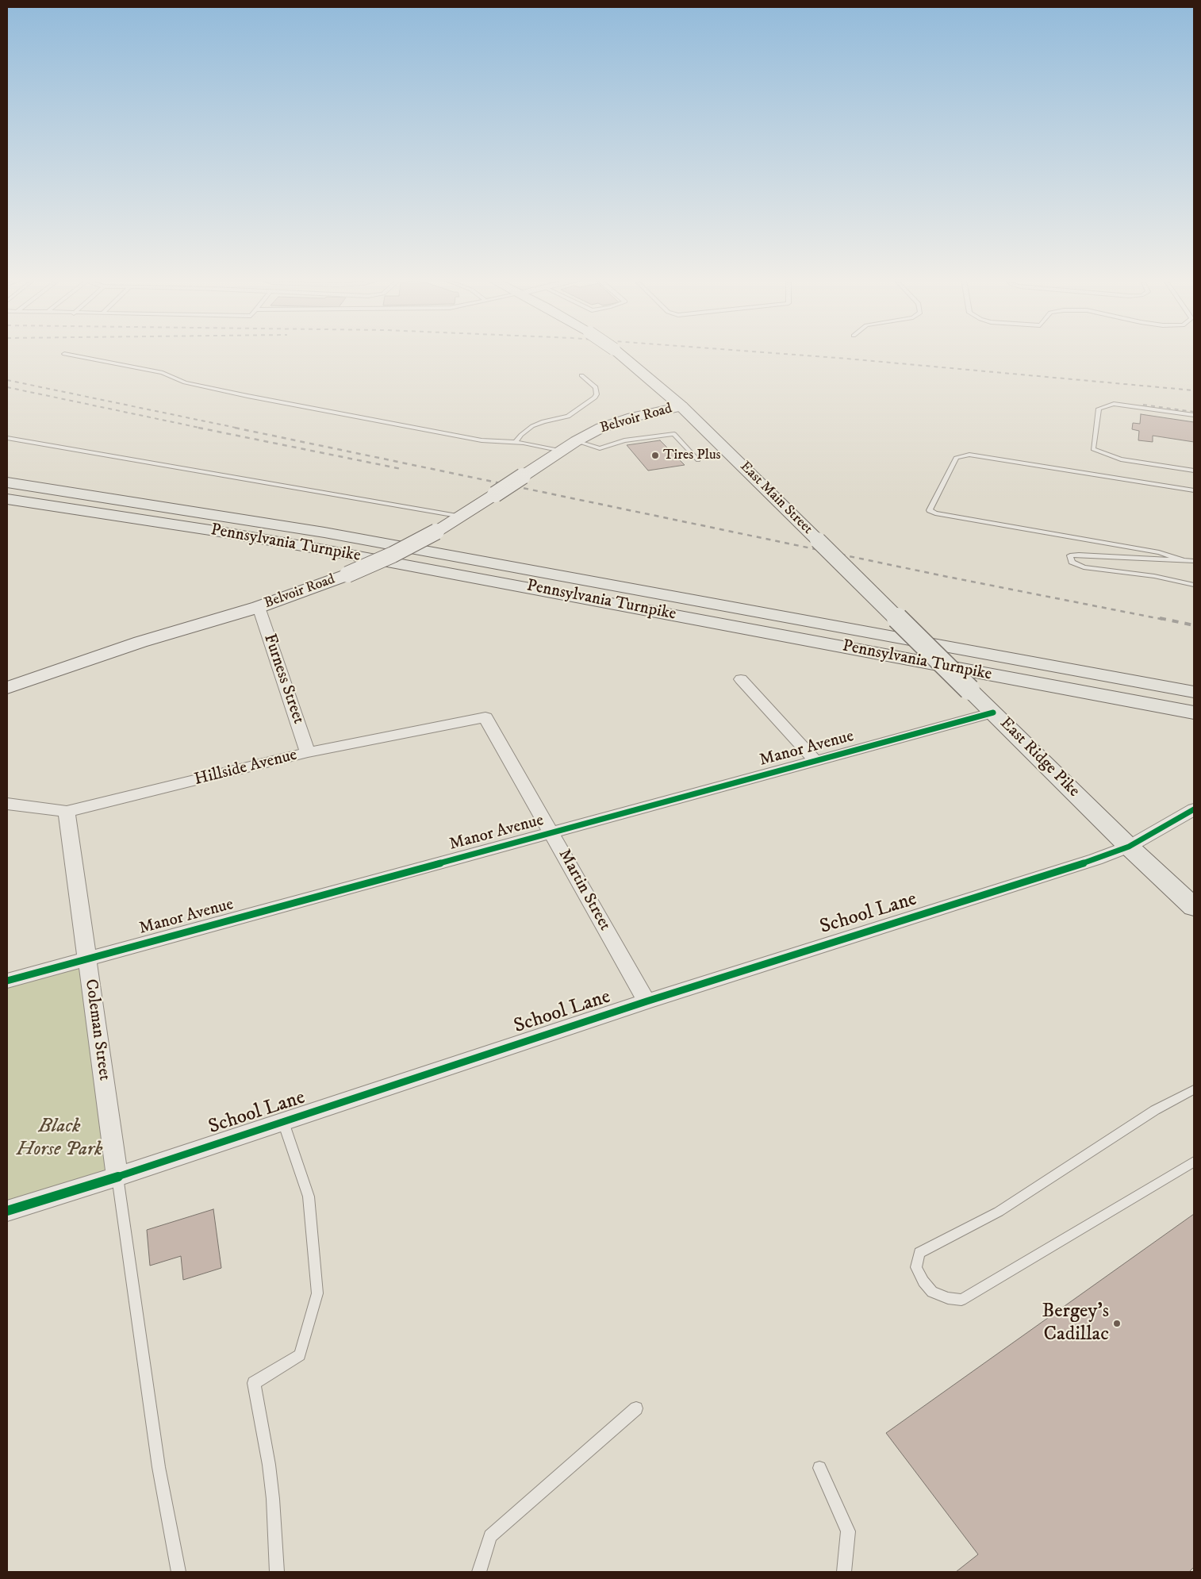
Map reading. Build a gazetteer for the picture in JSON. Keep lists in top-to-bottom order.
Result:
{
  "streets": {
    "main road": ["East Main Street", "Pennsylvania Turnpike", "East Ridge Pike"],
    "street": [
      "Belvoir Road",
      "Furness Street",
      "Manor Avenue",
      "Hillside Avenue",
      "Martin Street",
      "School Lane",
      "Coleman Street"
    ]
  },
  "crossings": [
    ["Belvoir Road", "East Main Street"],
    ["Belvoir Road", "Furness Street"],
    ["East Main Street", "East Ridge Pike"],
    ["Furness Street", "Hillside Avenue"],
    ["Manor Avenue", "East Ridge Pike"],
    ["Manor Avenue", "Martin Street"],
    ["Manor Avenue", "Coleman Street"],
    ["East Ridge Pike", "School Lane"],
    ["Hillside Avenue", "Martin Street"],
    ["Hillside Avenue", "Coleman Street"],
    ["Martin Street", "School Lane"],
    ["School Lane", "Coleman Street"]
  ],
  "parks": ["Black Horse Park"],
  "places": ["Tires Plus", "Bergey's Cadillac"]
}
